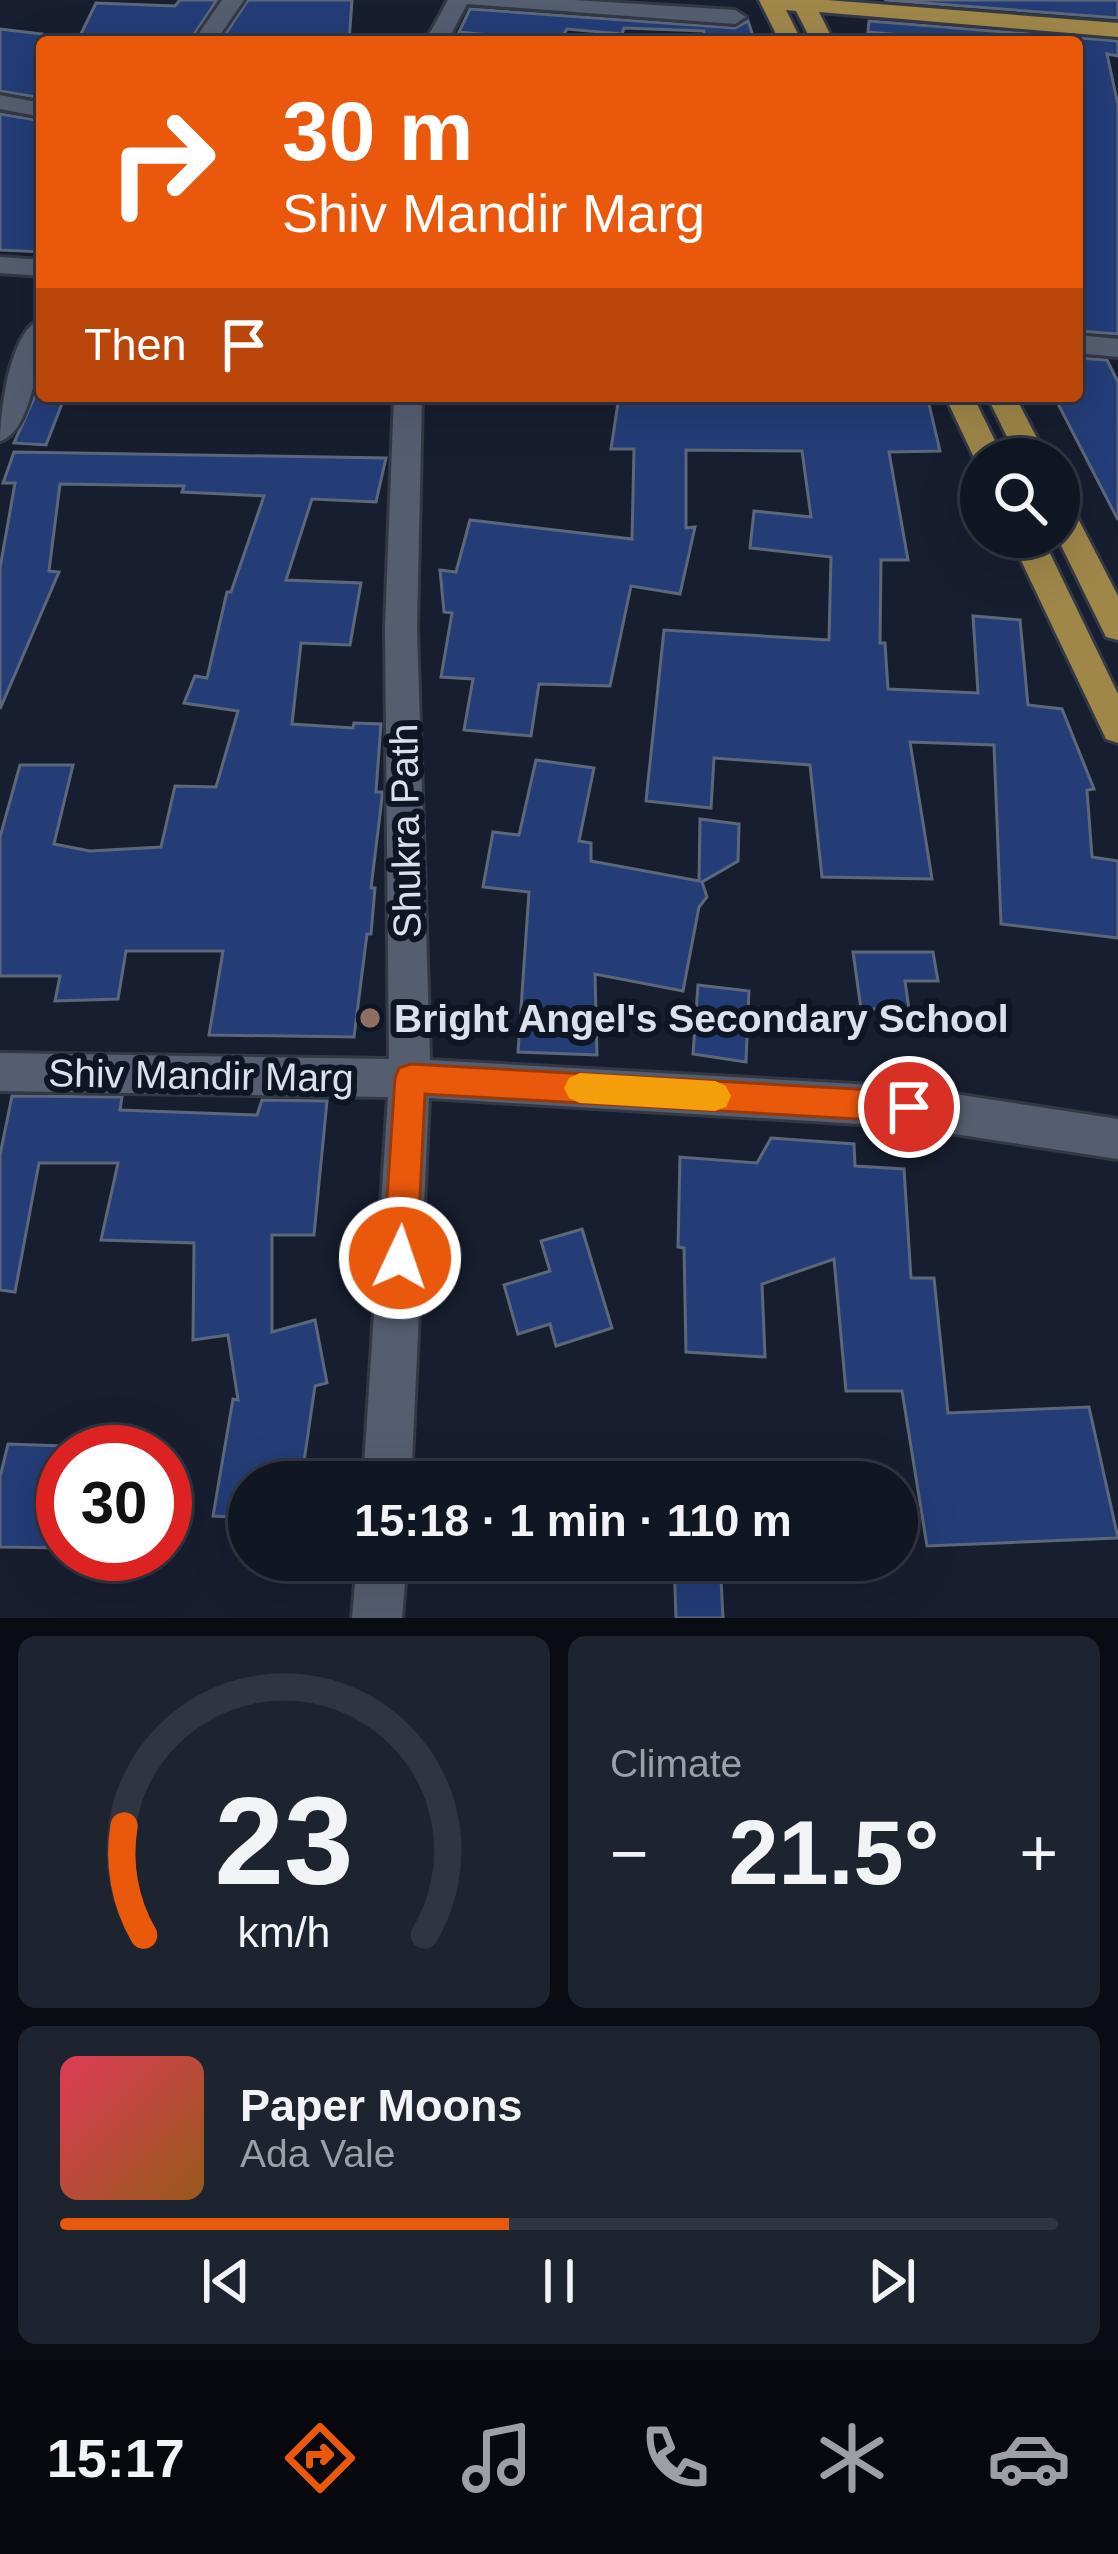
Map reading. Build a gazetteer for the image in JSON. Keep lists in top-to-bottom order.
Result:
{
  "streets": {
    "street": ["Shukra Path", "Shiv Mandir Marg"]
  },
  "crossings": [
    ["Shukra Path", "Shiv Mandir Marg"]
  ],
  "places": ["Bright Angel's Secondary School"],
  "page": {
    "turn": ["30 m", "Shiv Mandir Marg"],
    "then": "Then",
    "limit": "30",
    "trip": "15:18 · 1 min · 110 m",
    "tile": "Climate",
    "heat": ["−", "21.5°", "+"],
    "song": ["Paper Moons", "Ada Vale"],
    "tabs": "15:17",
    "gauge": ["23", "km/h"]
  }
}
